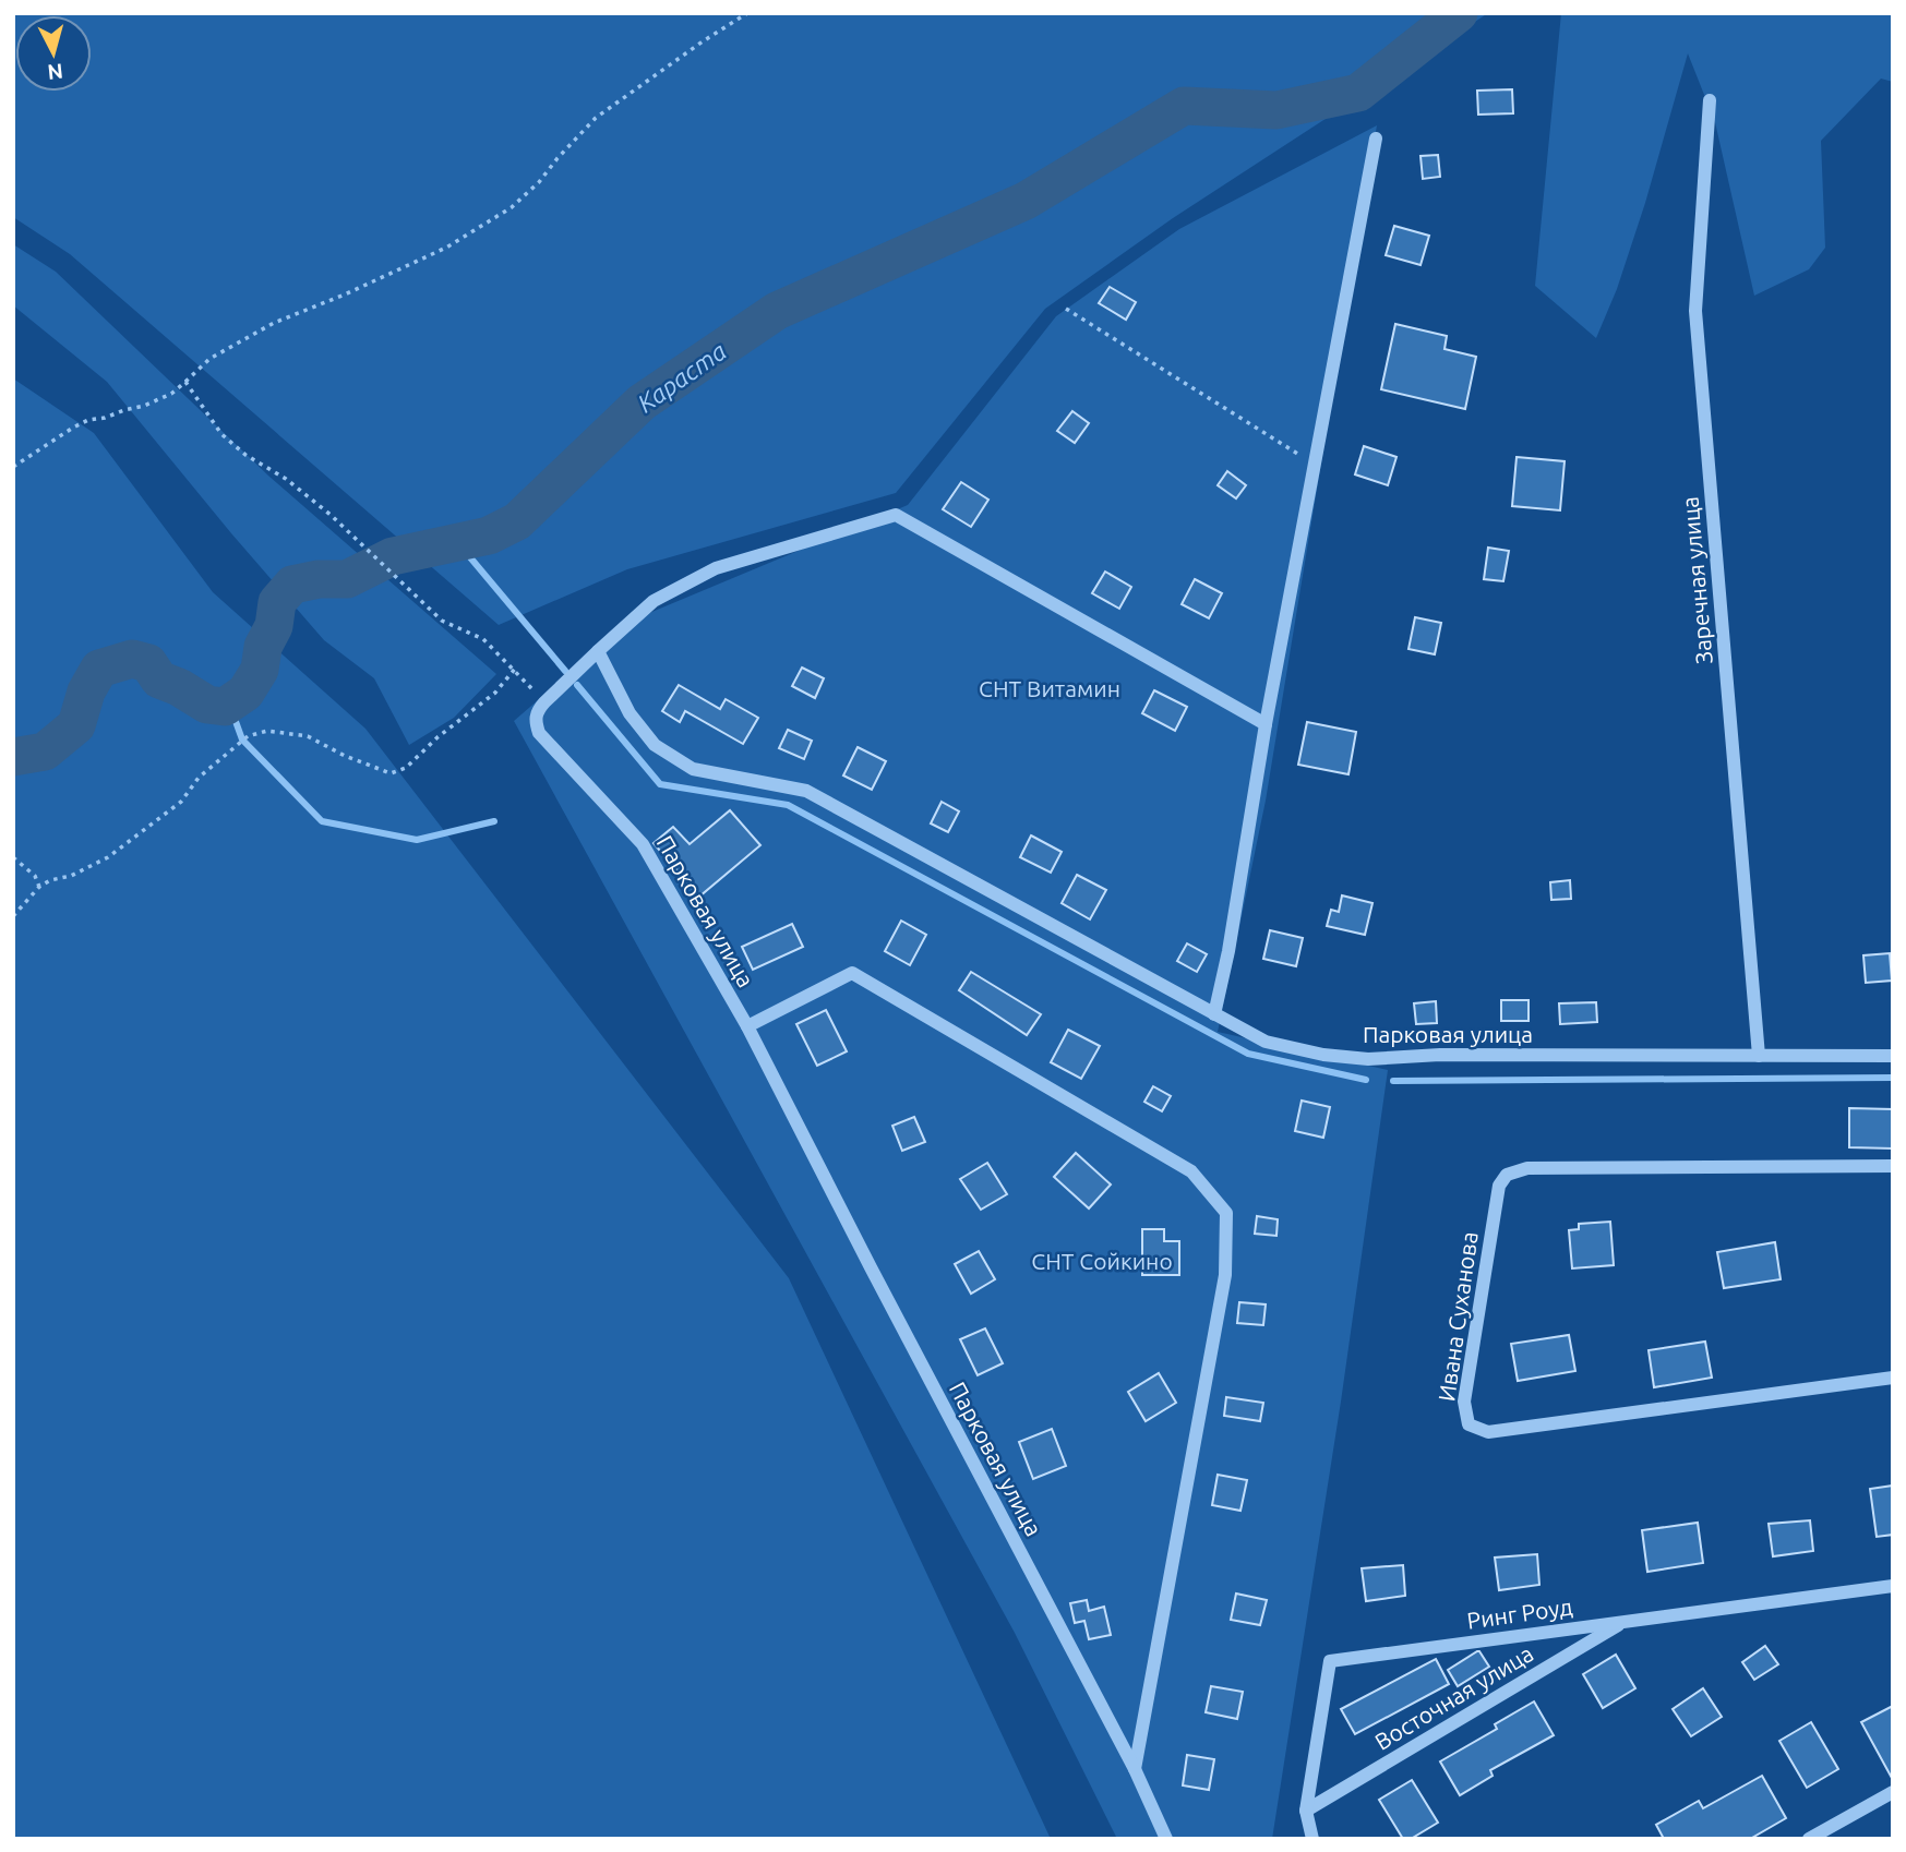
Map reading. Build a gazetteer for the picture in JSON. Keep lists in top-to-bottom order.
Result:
{
  "streets": {
    "street": [
      "Заречная улица",
      "Парковая улица",
      "Ивана Суханова",
      "Ринг Роуд",
      "Восточная улица"
    ]
  },
  "crossings": [
    ["Заречная улица", "Парковая улица"],
    ["Ринг Роуд", "Восточная улица"]
  ],
  "water": ["Караста"],
  "parks": ["СНТ Витамин", "СНТ Сойкино"],
  "north": "bottom"
}
